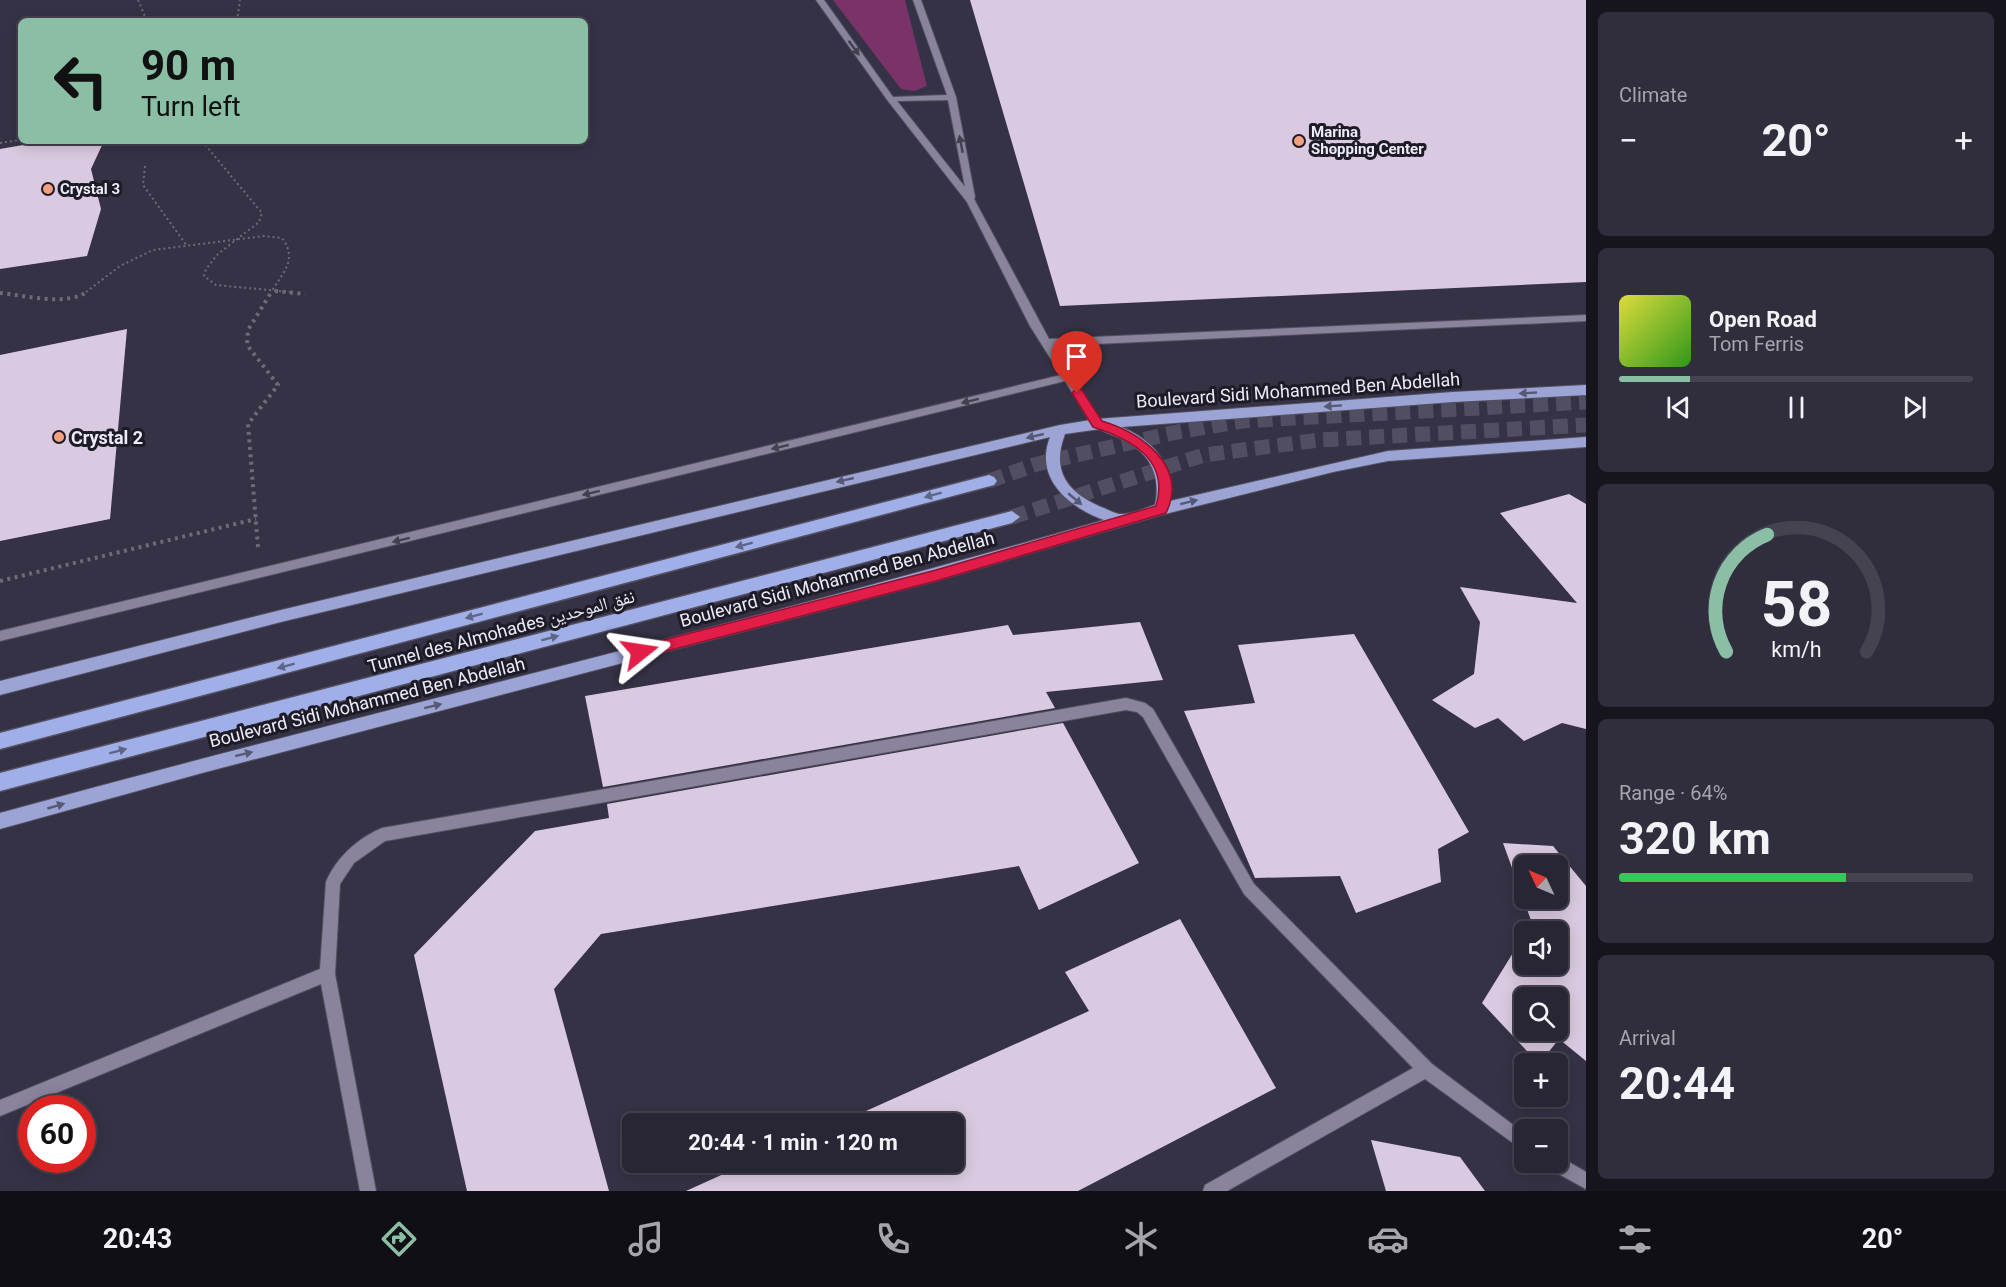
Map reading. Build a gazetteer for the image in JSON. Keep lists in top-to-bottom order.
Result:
{
  "streets": {
    "highway": ["Tunnel des Almohades نفق الموحدين"],
    "main road": ["Boulevard Sidi Mohammed Ben Abdellah"]
  },
  "places": ["Marina Shopping Center", "Crystal 3", "Crystal 2"],
  "north": "top left",
  "page": {
    "tile": [
      "Climate",
      ["Range · 64%", "320 km"],
      ["Arrival", "20:44"]
    ],
    "turn": ["90 m", "Turn left"],
    "heat": ["−", "20°", "+"],
    "song": ["Open Road", "Tom Ferris"],
    "map_buttons": ["+", "−"],
    "limit": "60",
    "trip": "20:44 · 1 min · 120 m",
    "tabs": ["20:43", "20°"],
    "gauge": ["58", "km/h"]
  }
}
